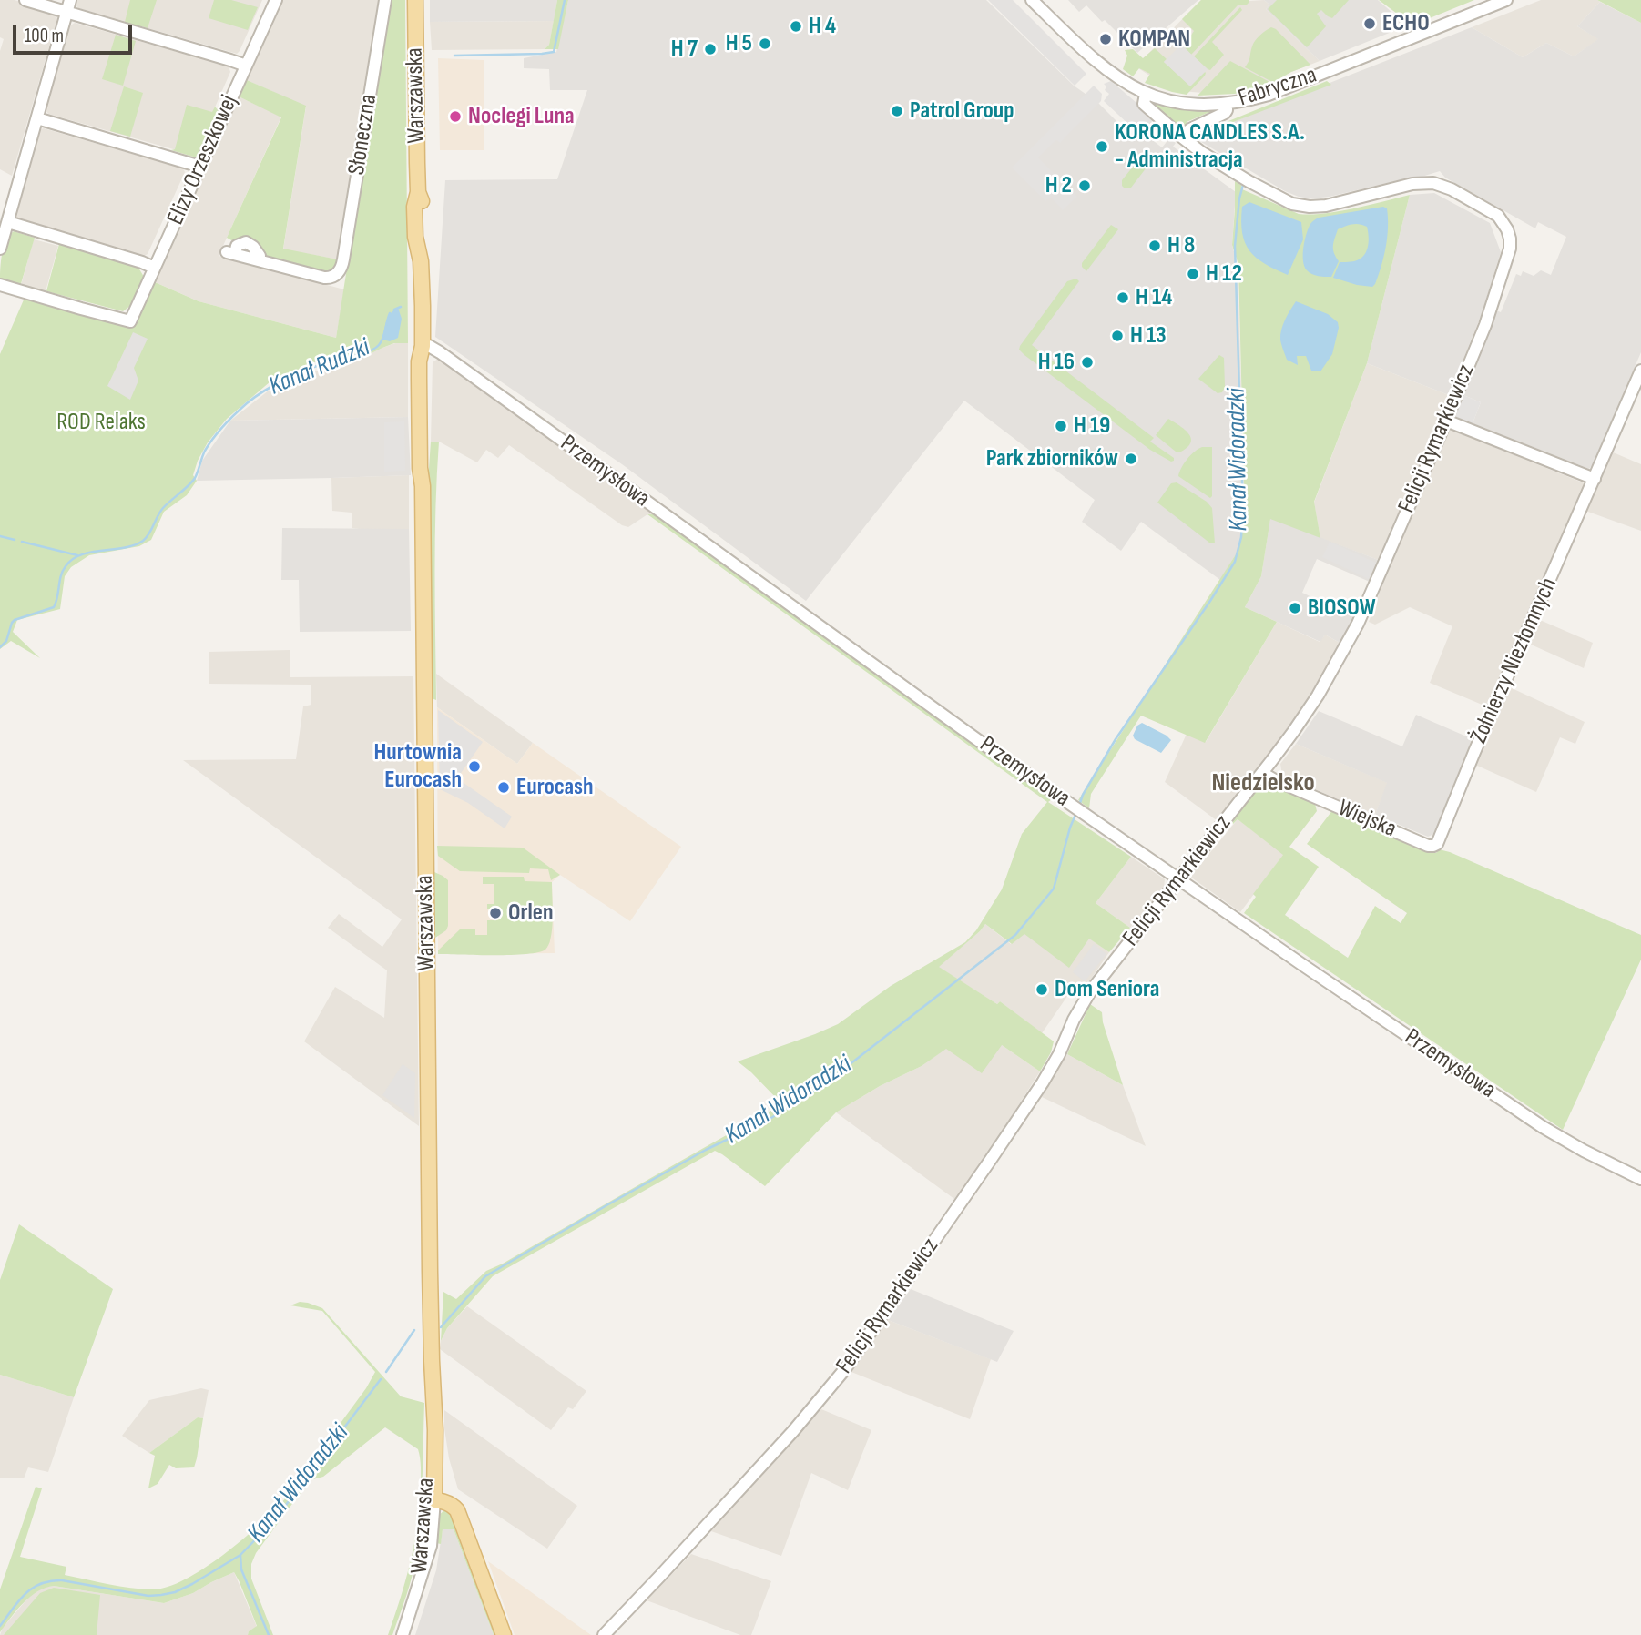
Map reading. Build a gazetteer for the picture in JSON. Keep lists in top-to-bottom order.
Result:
{
  "streets": {
    "main road": ["Warszawska"],
    "street": [
      "Fabryczna",
      "Słoneczna",
      "Elizy Orzeszkowej",
      "Felicji Rymarkiewicz",
      "Przemysłowa",
      "Żołnierzy Niezłomnych",
      "Wiejska"
    ]
  },
  "crossings": [
    ["Fabryczna", "Felicji Rymarkiewicz"],
    ["Warszawska", "Przemysłowa"],
    ["Felicji Rymarkiewicz", "Przemysłowa"],
    ["Felicji Rymarkiewicz", "Wiejska"],
    ["Żołnierzy Niezłomnych", "Wiejska"]
  ],
  "districts": ["Niedzielsko"],
  "water": ["Kanał Rudzki", "Kanał Widoradzki"],
  "parks": ["ROD Relaks"],
  "places": [
    "ECHO",
    "H 4",
    "KOMPAN",
    "H 5",
    "H 7",
    "Patrol Group",
    "Noclegi Luna",
    "KORONA CANDLES S.A. - Administracja",
    "H 2",
    "H 8",
    "H 12",
    "H 14",
    "H 13",
    "H 16",
    "H 19",
    "Park zbiorników",
    "BIOSOW",
    "Hurtownia Eurocash",
    "Eurocash",
    "Orlen",
    "Dom Seniora"
  ],
  "scale_bar": "100 m"
}
